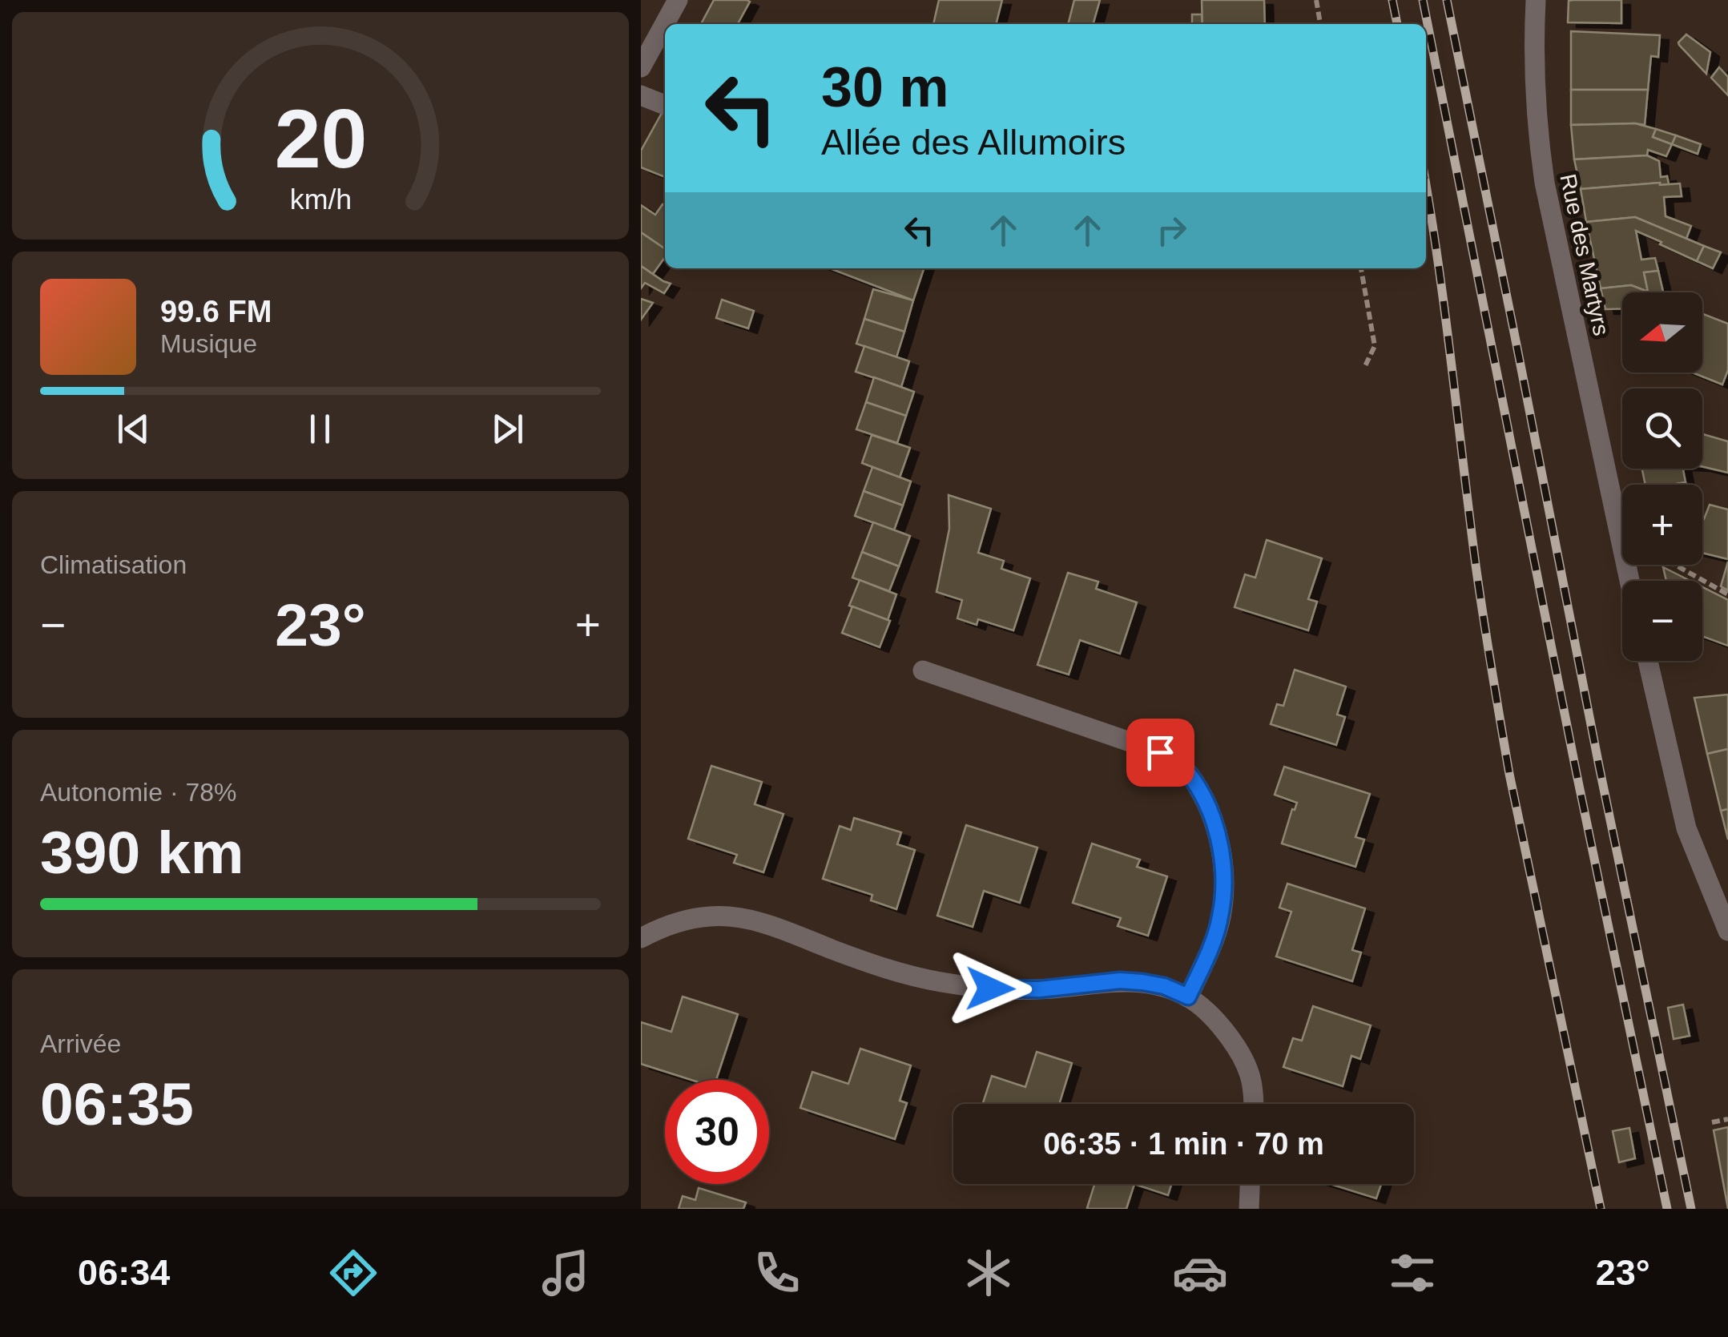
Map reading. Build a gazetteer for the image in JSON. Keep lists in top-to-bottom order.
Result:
{
  "streets": {
    "street": ["Rue des Martyrs"]
  },
  "north": "left",
  "page": {
    "turn": ["30 m", "Allée des Allumoirs"],
    "song": ["99.6 FM", "Musique"],
    "map_buttons": ["+", "−"],
    "tile": [
      "Climatisation",
      ["Autonomie · 78%", "390 km"],
      ["Arrivée", "06:35"]
    ],
    "heat": ["−", "23°", "+"],
    "limit": "30",
    "trip": "06:35 · 1 min · 70 m",
    "tabs": ["06:34", "23°"],
    "gauge": ["20", "km/h"]
  }
}
